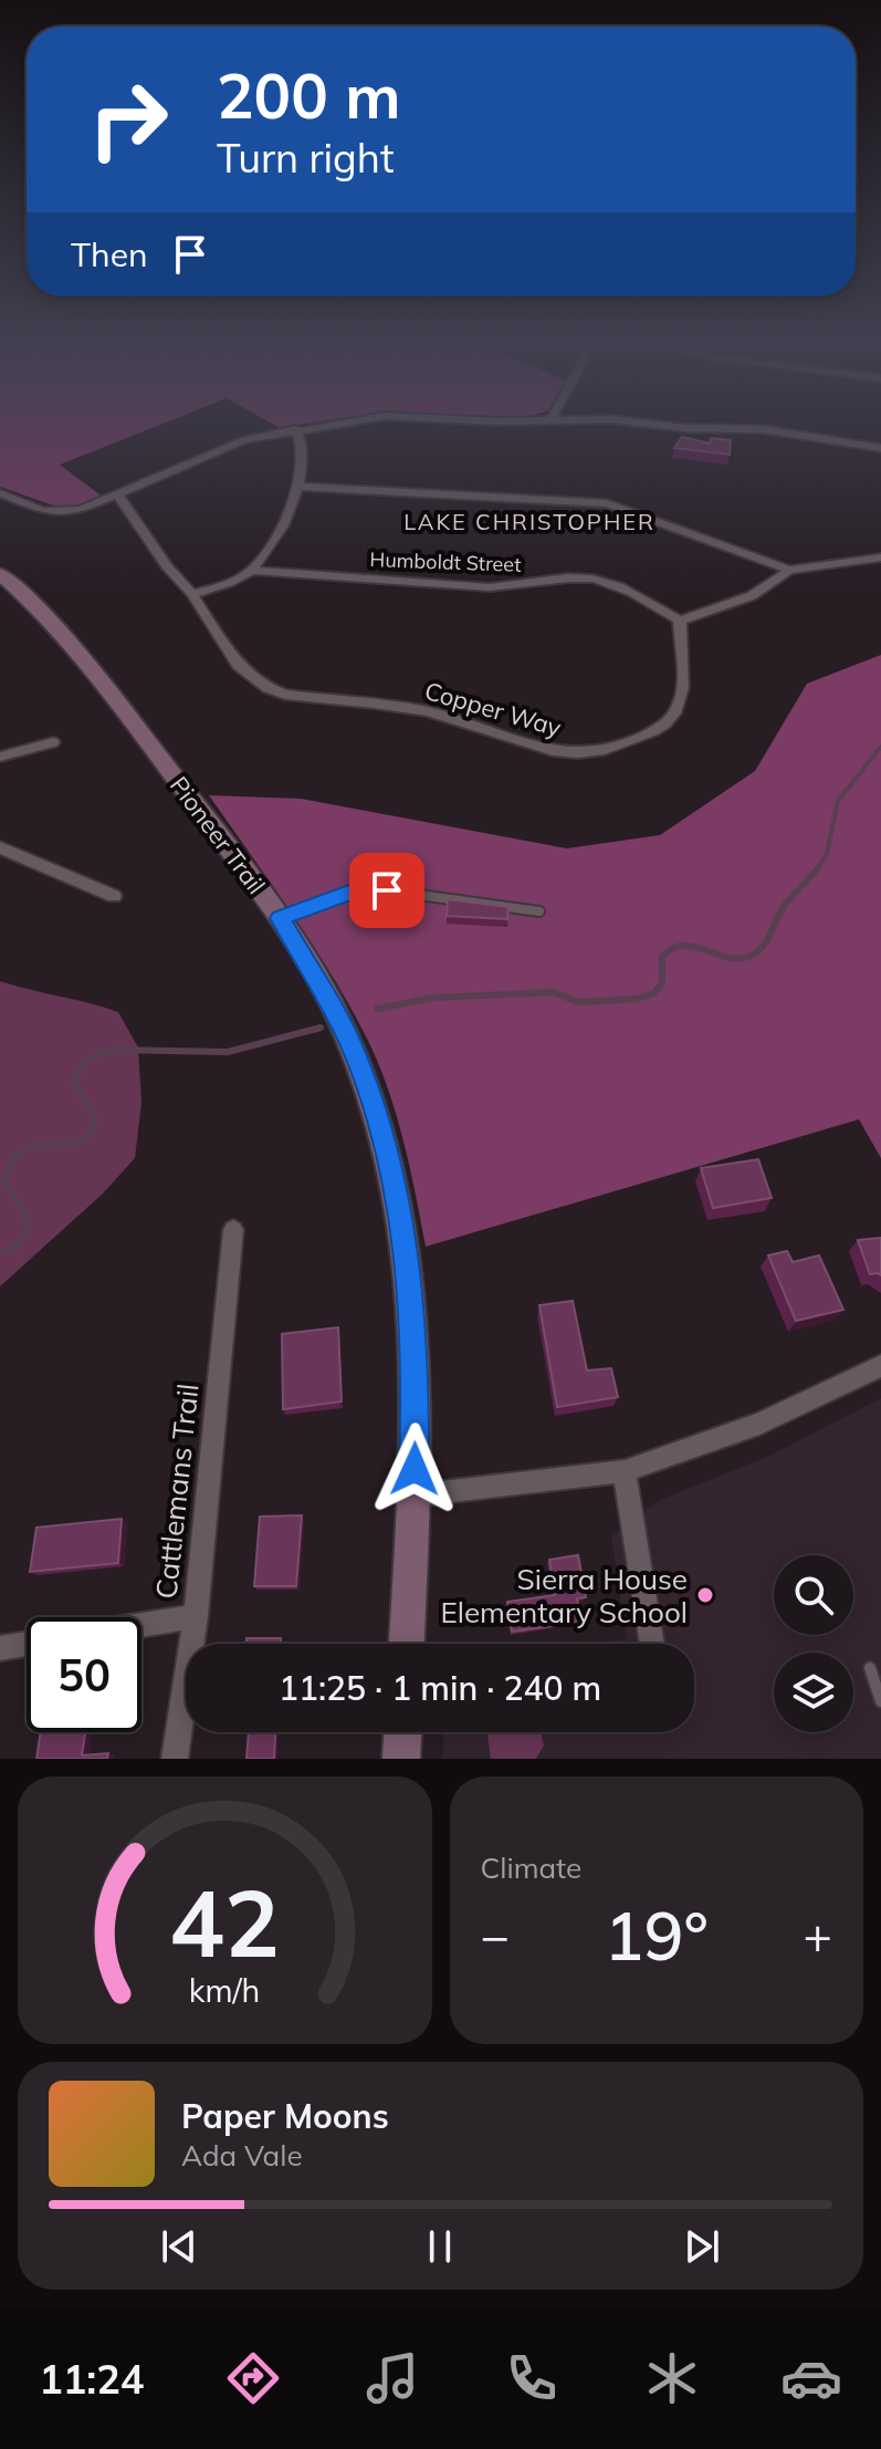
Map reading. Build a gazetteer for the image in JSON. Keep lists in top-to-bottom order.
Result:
{
  "streets": {
    "main road": ["Pioneer Trail"],
    "street": ["Humboldt Street", "Copper Way", "Cattlemans Trail"]
  },
  "crossings": [
    ["Humboldt Street", "Copper Way"]
  ],
  "districts": ["LAKE CHRISTOPHER"],
  "places": ["Sierra House Elementary School"],
  "page": {
    "turn": ["200 m", "Turn right"],
    "then": "Then",
    "limit": "50",
    "trip": "11:25 · 1 min · 240 m",
    "tile": "Climate",
    "heat": ["−", "19°", "+"],
    "song": ["Paper Moons", "Ada Vale"],
    "tabs": "11:24",
    "gauge": ["42", "km/h"]
  }
}
